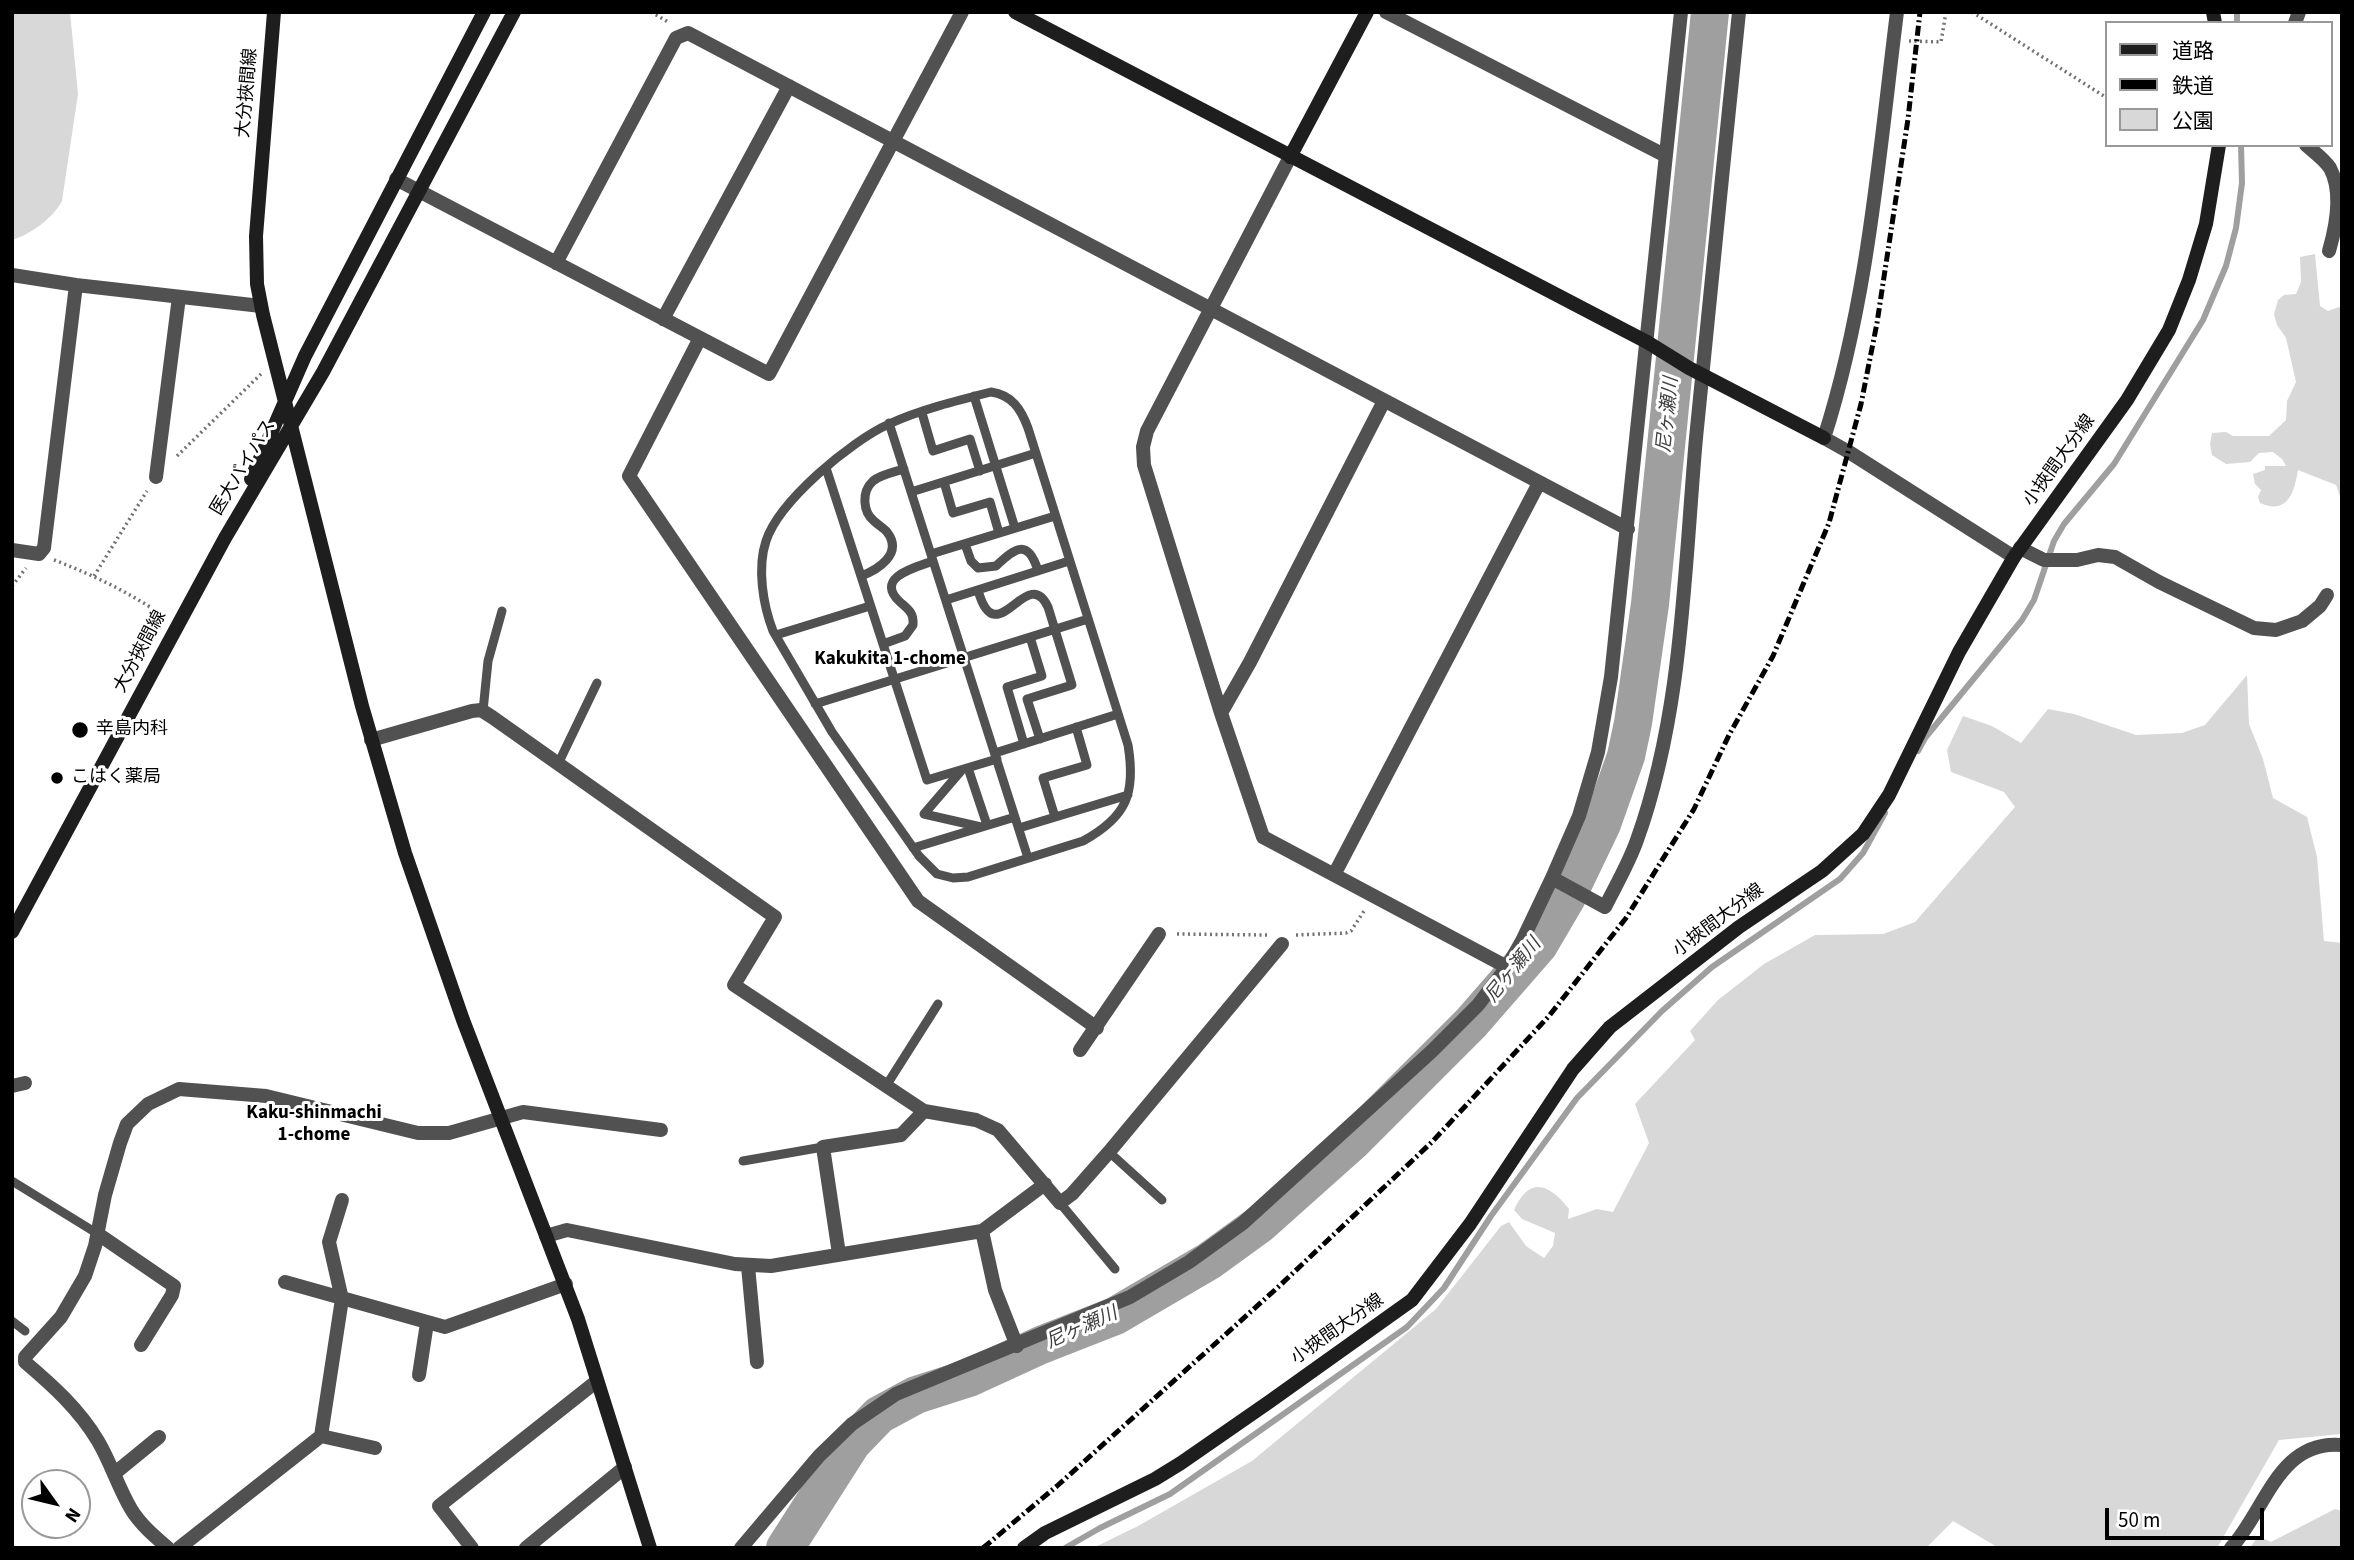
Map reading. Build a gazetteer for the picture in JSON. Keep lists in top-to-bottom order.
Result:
{
  "streets": {
    "main road": ["大分挾間線", "小挾間大分線", "医大バイパス"]
  },
  "crossings": [
    ["大分挾間線", "医大バイパス"]
  ],
  "districts": ["Kakukita 1-chome", "Kaku-shinmachi 1-chome"],
  "water": ["尼ヶ瀬川"],
  "places": ["辛島内科", "こはく薬局"],
  "legend": ["道路", "鉄道", "公園"],
  "scale_bar": "50 m",
  "north": "bottom right"
}
